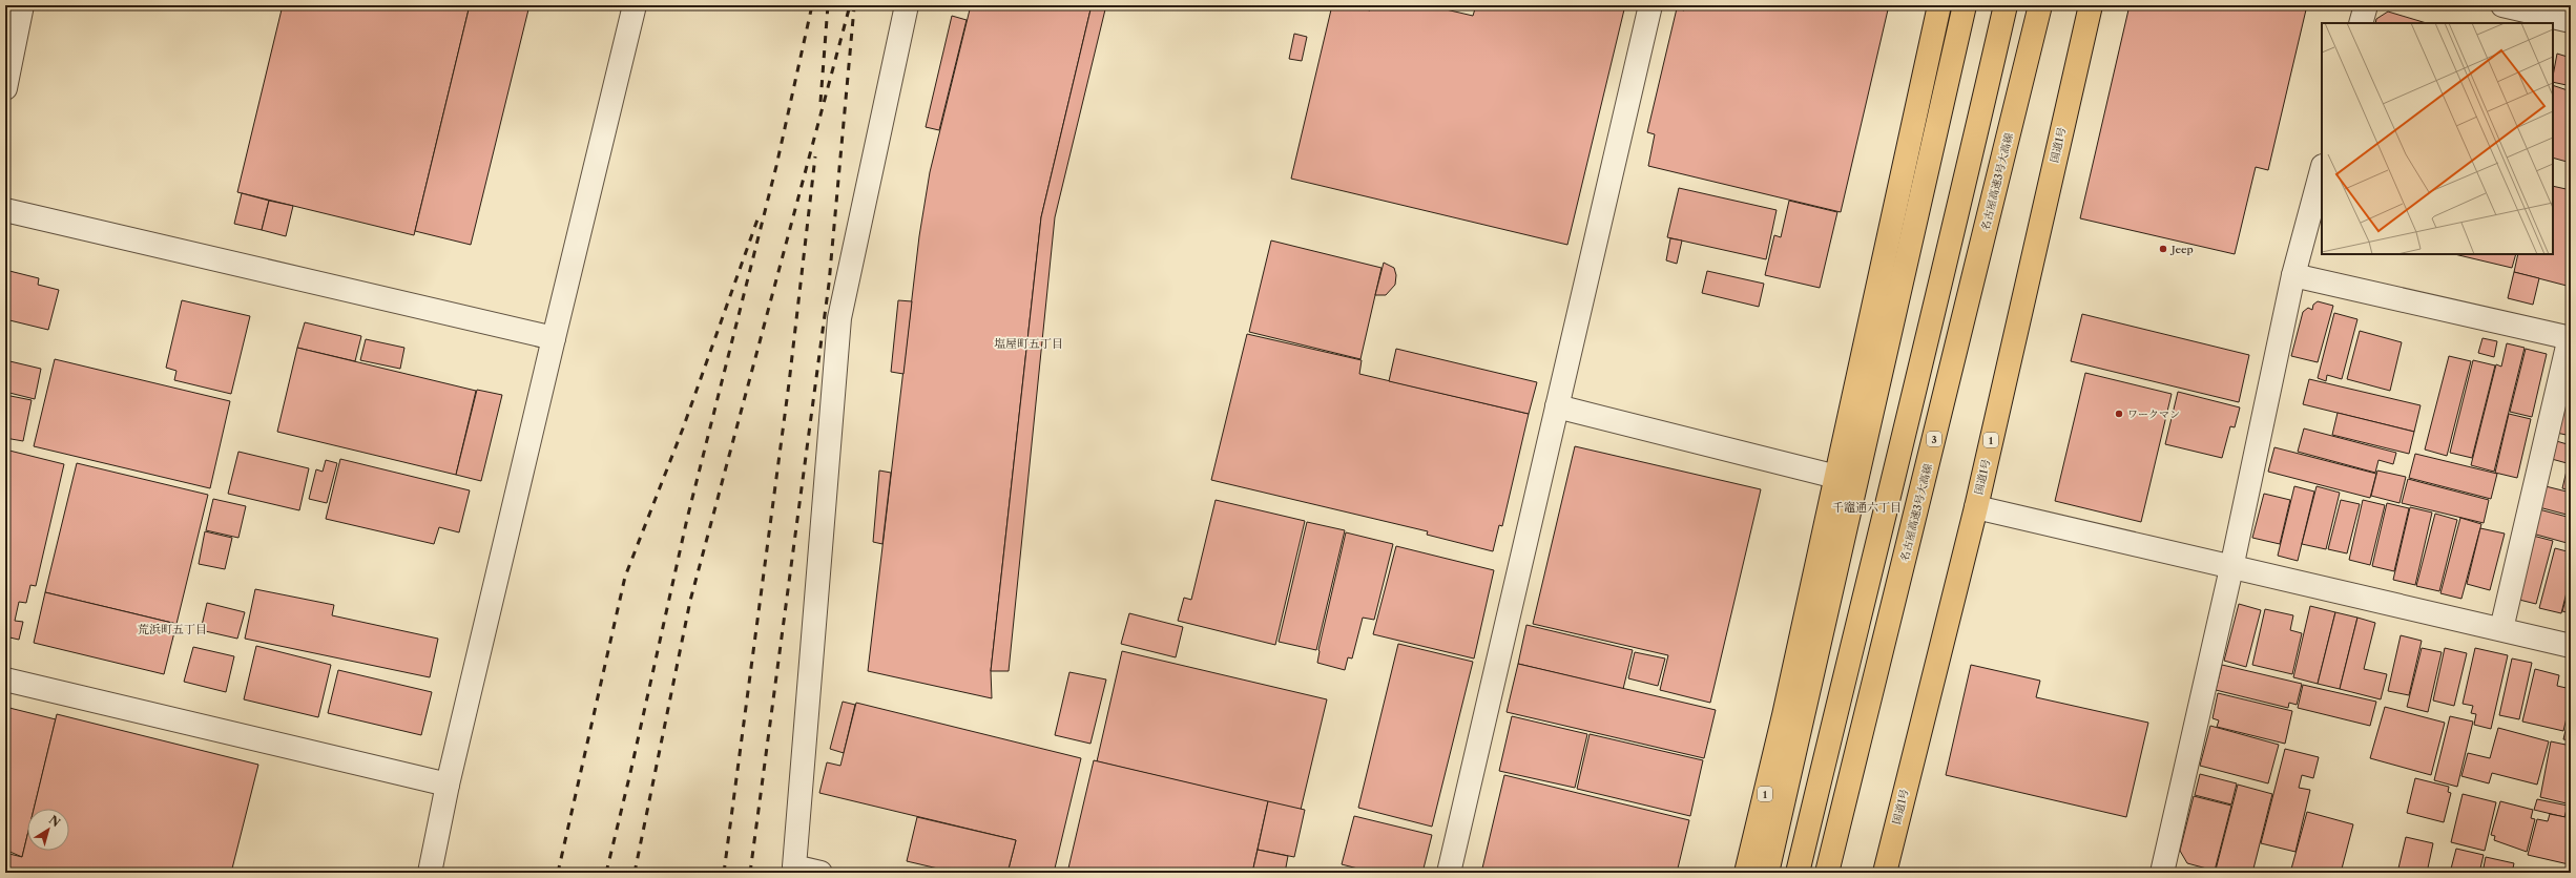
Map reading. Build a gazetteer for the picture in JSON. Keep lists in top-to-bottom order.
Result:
{
  "streets": {
    "highway": [
      "国道1号",
      "名古屋高速3号大高線",
      "3",
      "1"
    ]
  },
  "districts": ["塩屋町五丁目", "千竈通六丁目", "荒浜町五丁目"],
  "places": ["Jeep", "ワークマン"],
  "north": "top right"
}
